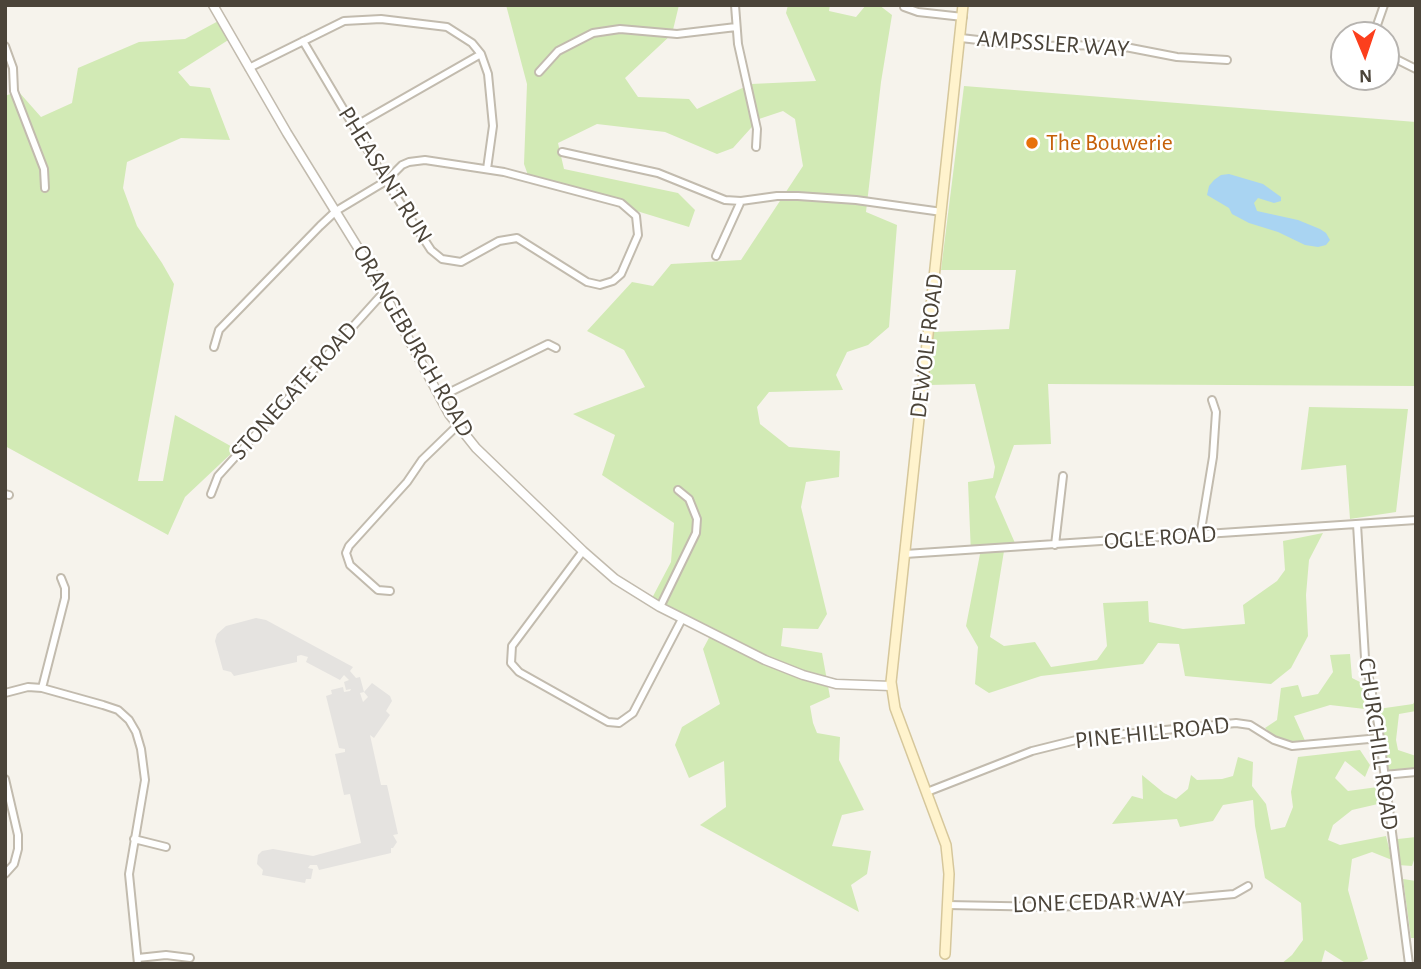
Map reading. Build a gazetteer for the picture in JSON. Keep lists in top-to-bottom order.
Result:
{
  "streets": {
    "main road": ["DEWOLF ROAD"],
    "street": [
      "AMPSSLER WAY",
      "PHEASANT RUN",
      "ORANGEBURGH ROAD",
      "STONEGATE ROAD",
      "OGLE ROAD",
      "PINE HILL ROAD",
      "CHURCHILL ROAD",
      "LONE CEDAR WAY"
    ]
  },
  "crossings": [
    ["AMPSSLER WAY", "DEWOLF ROAD"],
    ["ORANGEBURGH ROAD", "DEWOLF ROAD"],
    ["ORANGEBURGH ROAD", "STONEGATE ROAD"],
    ["DEWOLF ROAD", "OGLE ROAD"],
    ["OGLE ROAD", "CHURCHILL ROAD"],
    ["PINE HILL ROAD", "CHURCHILL ROAD"]
  ],
  "places": ["The Bouwerie"],
  "north": "bottom"
}
